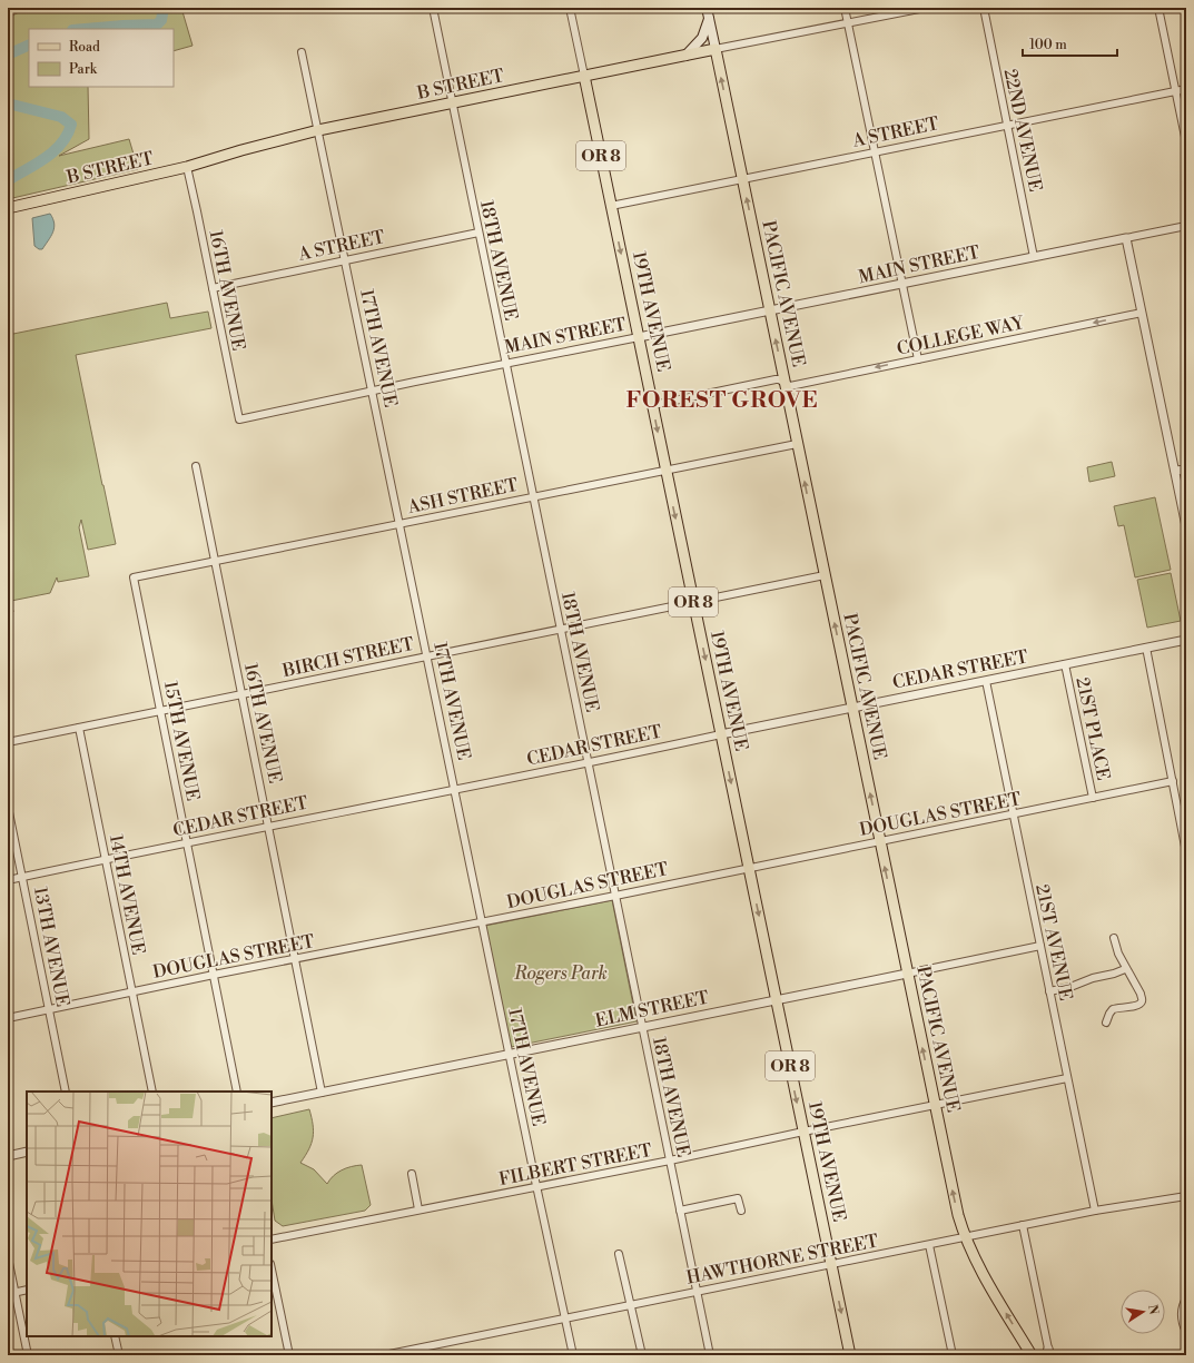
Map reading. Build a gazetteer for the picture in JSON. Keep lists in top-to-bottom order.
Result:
{
  "streets": {
    "main road": [
      "B STREET",
      "OR 8",
      "PACIFIC AVENUE",
      "19TH AVENUE"
    ],
    "street": [
      "22ND AVENUE",
      "A STREET",
      "18TH AVENUE",
      "MAIN STREET",
      "16TH AVENUE",
      "COLLEGE WAY",
      "17TH AVENUE",
      "ASH STREET",
      "BIRCH STREET",
      "CEDAR STREET",
      "21ST PLACE",
      "15TH AVENUE",
      "DOUGLAS STREET",
      "14TH AVENUE",
      "21ST AVENUE",
      "13TH AVENUE",
      "ELM STREET",
      "FILBERT STREET",
      "HAWTHORNE STREET"
    ]
  },
  "crossings": [
    ["B STREET", "18TH AVENUE"],
    ["B STREET", "16TH AVENUE"],
    ["B STREET", "PACIFIC AVENUE"],
    ["B STREET", "19TH AVENUE"],
    ["B STREET", "17TH AVENUE"],
    ["22ND AVENUE", "A STREET"],
    ["22ND AVENUE", "MAIN STREET"],
    ["A STREET", "18TH AVENUE"],
    ["A STREET", "16TH AVENUE"],
    ["A STREET", "PACIFIC AVENUE"],
    ["A STREET", "19TH AVENUE"],
    ["A STREET", "17TH AVENUE"],
    ["18TH AVENUE", "MAIN STREET"],
    ["18TH AVENUE", "ASH STREET"],
    ["18TH AVENUE", "BIRCH STREET"],
    ["18TH AVENUE", "CEDAR STREET"],
    ["18TH AVENUE", "DOUGLAS STREET"],
    ["18TH AVENUE", "ELM STREET"],
    ["18TH AVENUE", "FILBERT STREET"],
    ["18TH AVENUE", "HAWTHORNE STREET"],
    ["MAIN STREET", "16TH AVENUE"],
    ["MAIN STREET", "PACIFIC AVENUE"],
    ["MAIN STREET", "19TH AVENUE"],
    ["MAIN STREET", "17TH AVENUE"],
    ["16TH AVENUE", "ASH STREET"],
    ["16TH AVENUE", "BIRCH STREET"],
    ["16TH AVENUE", "CEDAR STREET"],
    ["16TH AVENUE", "DOUGLAS STREET"],
    ["16TH AVENUE", "ELM STREET"],
    ["PACIFIC AVENUE", "COLLEGE WAY"],
    ["PACIFIC AVENUE", "ASH STREET"],
    ["PACIFIC AVENUE", "BIRCH STREET"],
    ["PACIFIC AVENUE", "CEDAR STREET"],
    ["PACIFIC AVENUE", "DOUGLAS STREET"],
    ["PACIFIC AVENUE", "ELM STREET"],
    ["PACIFIC AVENUE", "FILBERT STREET"],
    ["PACIFIC AVENUE", "HAWTHORNE STREET"],
    ["19TH AVENUE", "COLLEGE WAY"],
    ["19TH AVENUE", "ASH STREET"],
    ["19TH AVENUE", "BIRCH STREET"],
    ["19TH AVENUE", "CEDAR STREET"],
    ["19TH AVENUE", "DOUGLAS STREET"],
    ["19TH AVENUE", "ELM STREET"],
    ["19TH AVENUE", "FILBERT STREET"],
    ["19TH AVENUE", "HAWTHORNE STREET"],
    ["17TH AVENUE", "ASH STREET"],
    ["17TH AVENUE", "BIRCH STREET"],
    ["17TH AVENUE", "CEDAR STREET"],
    ["17TH AVENUE", "DOUGLAS STREET"],
    ["17TH AVENUE", "ELM STREET"],
    ["17TH AVENUE", "FILBERT STREET"],
    ["17TH AVENUE", "HAWTHORNE STREET"],
    ["ASH STREET", "15TH AVENUE"],
    ["BIRCH STREET", "15TH AVENUE"],
    ["BIRCH STREET", "14TH AVENUE"],
    ["CEDAR STREET", "21ST PLACE"],
    ["CEDAR STREET", "15TH AVENUE"],
    ["CEDAR STREET", "14TH AVENUE"],
    ["CEDAR STREET", "21ST AVENUE"],
    ["CEDAR STREET", "13TH AVENUE"],
    ["21ST PLACE", "DOUGLAS STREET"],
    ["15TH AVENUE", "DOUGLAS STREET"],
    ["DOUGLAS STREET", "14TH AVENUE"],
    ["DOUGLAS STREET", "21ST AVENUE"],
    ["DOUGLAS STREET", "13TH AVENUE"],
    ["21ST AVENUE", "ELM STREET"],
    ["21ST AVENUE", "FILBERT STREET"],
    ["21ST AVENUE", "HAWTHORNE STREET"]
  ],
  "one_way": ["PACIFIC AVENUE", "19TH AVENUE", "COLLEGE WAY"],
  "districts": ["FOREST GROVE"],
  "parks": ["Rogers Park"],
  "legend": ["Road", "Park"],
  "scale_bar": "100 m",
  "north": "right"
}
